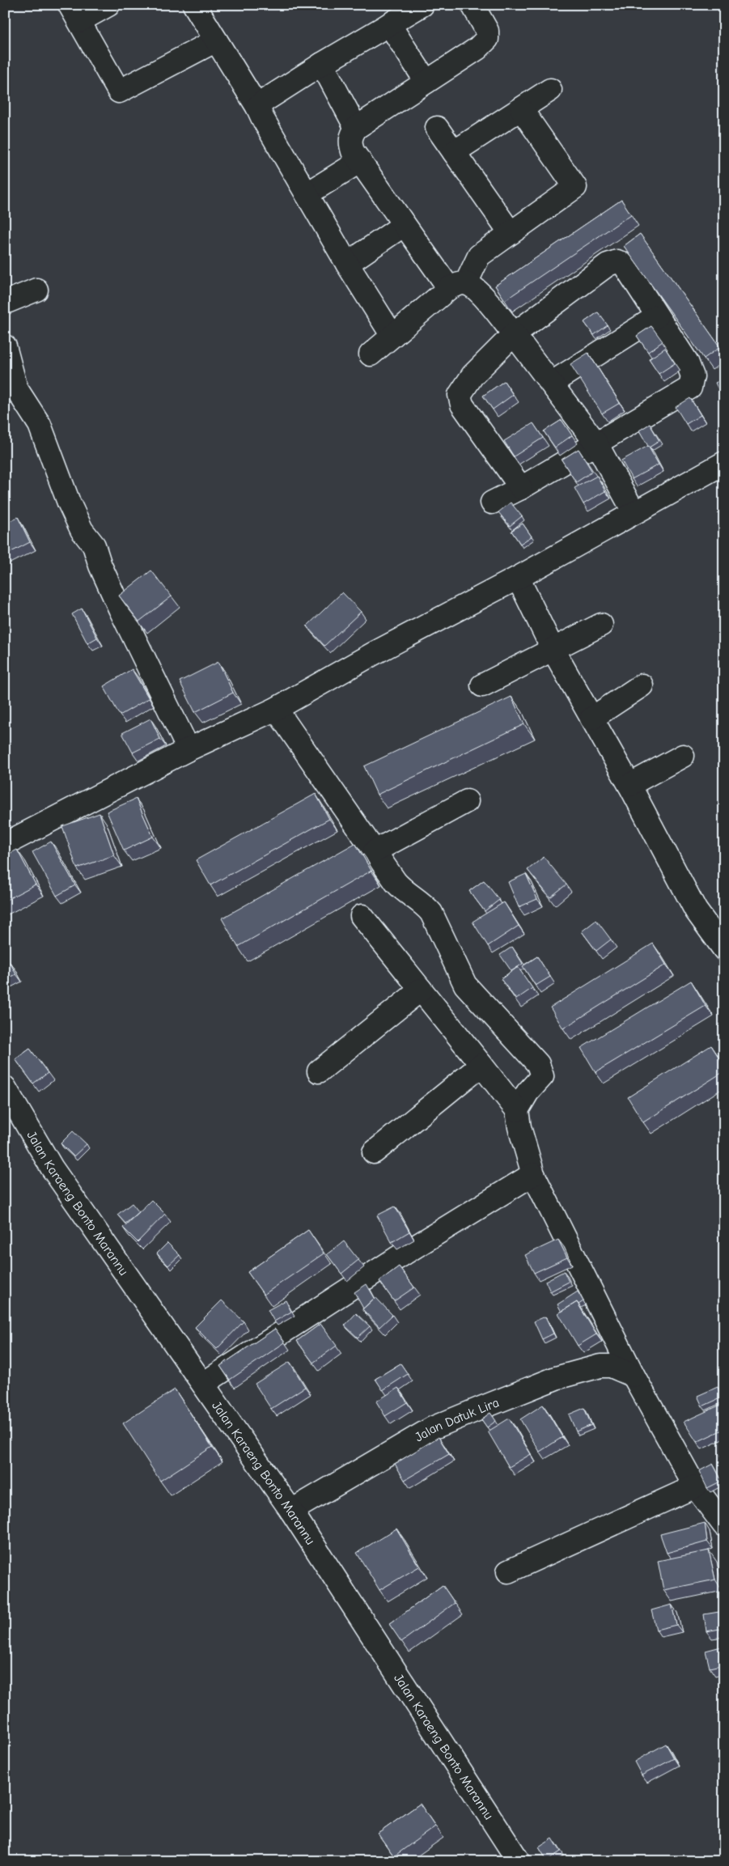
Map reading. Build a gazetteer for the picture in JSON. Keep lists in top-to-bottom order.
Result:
{
  "streets": {
    "street": ["Jalan Karaeng Bonto Marannu", "Jalan Datuk Lira"]
  },
  "crossings": [
    ["Jalan Karaeng Bonto Marannu", "Jalan Datuk Lira"]
  ]
}
